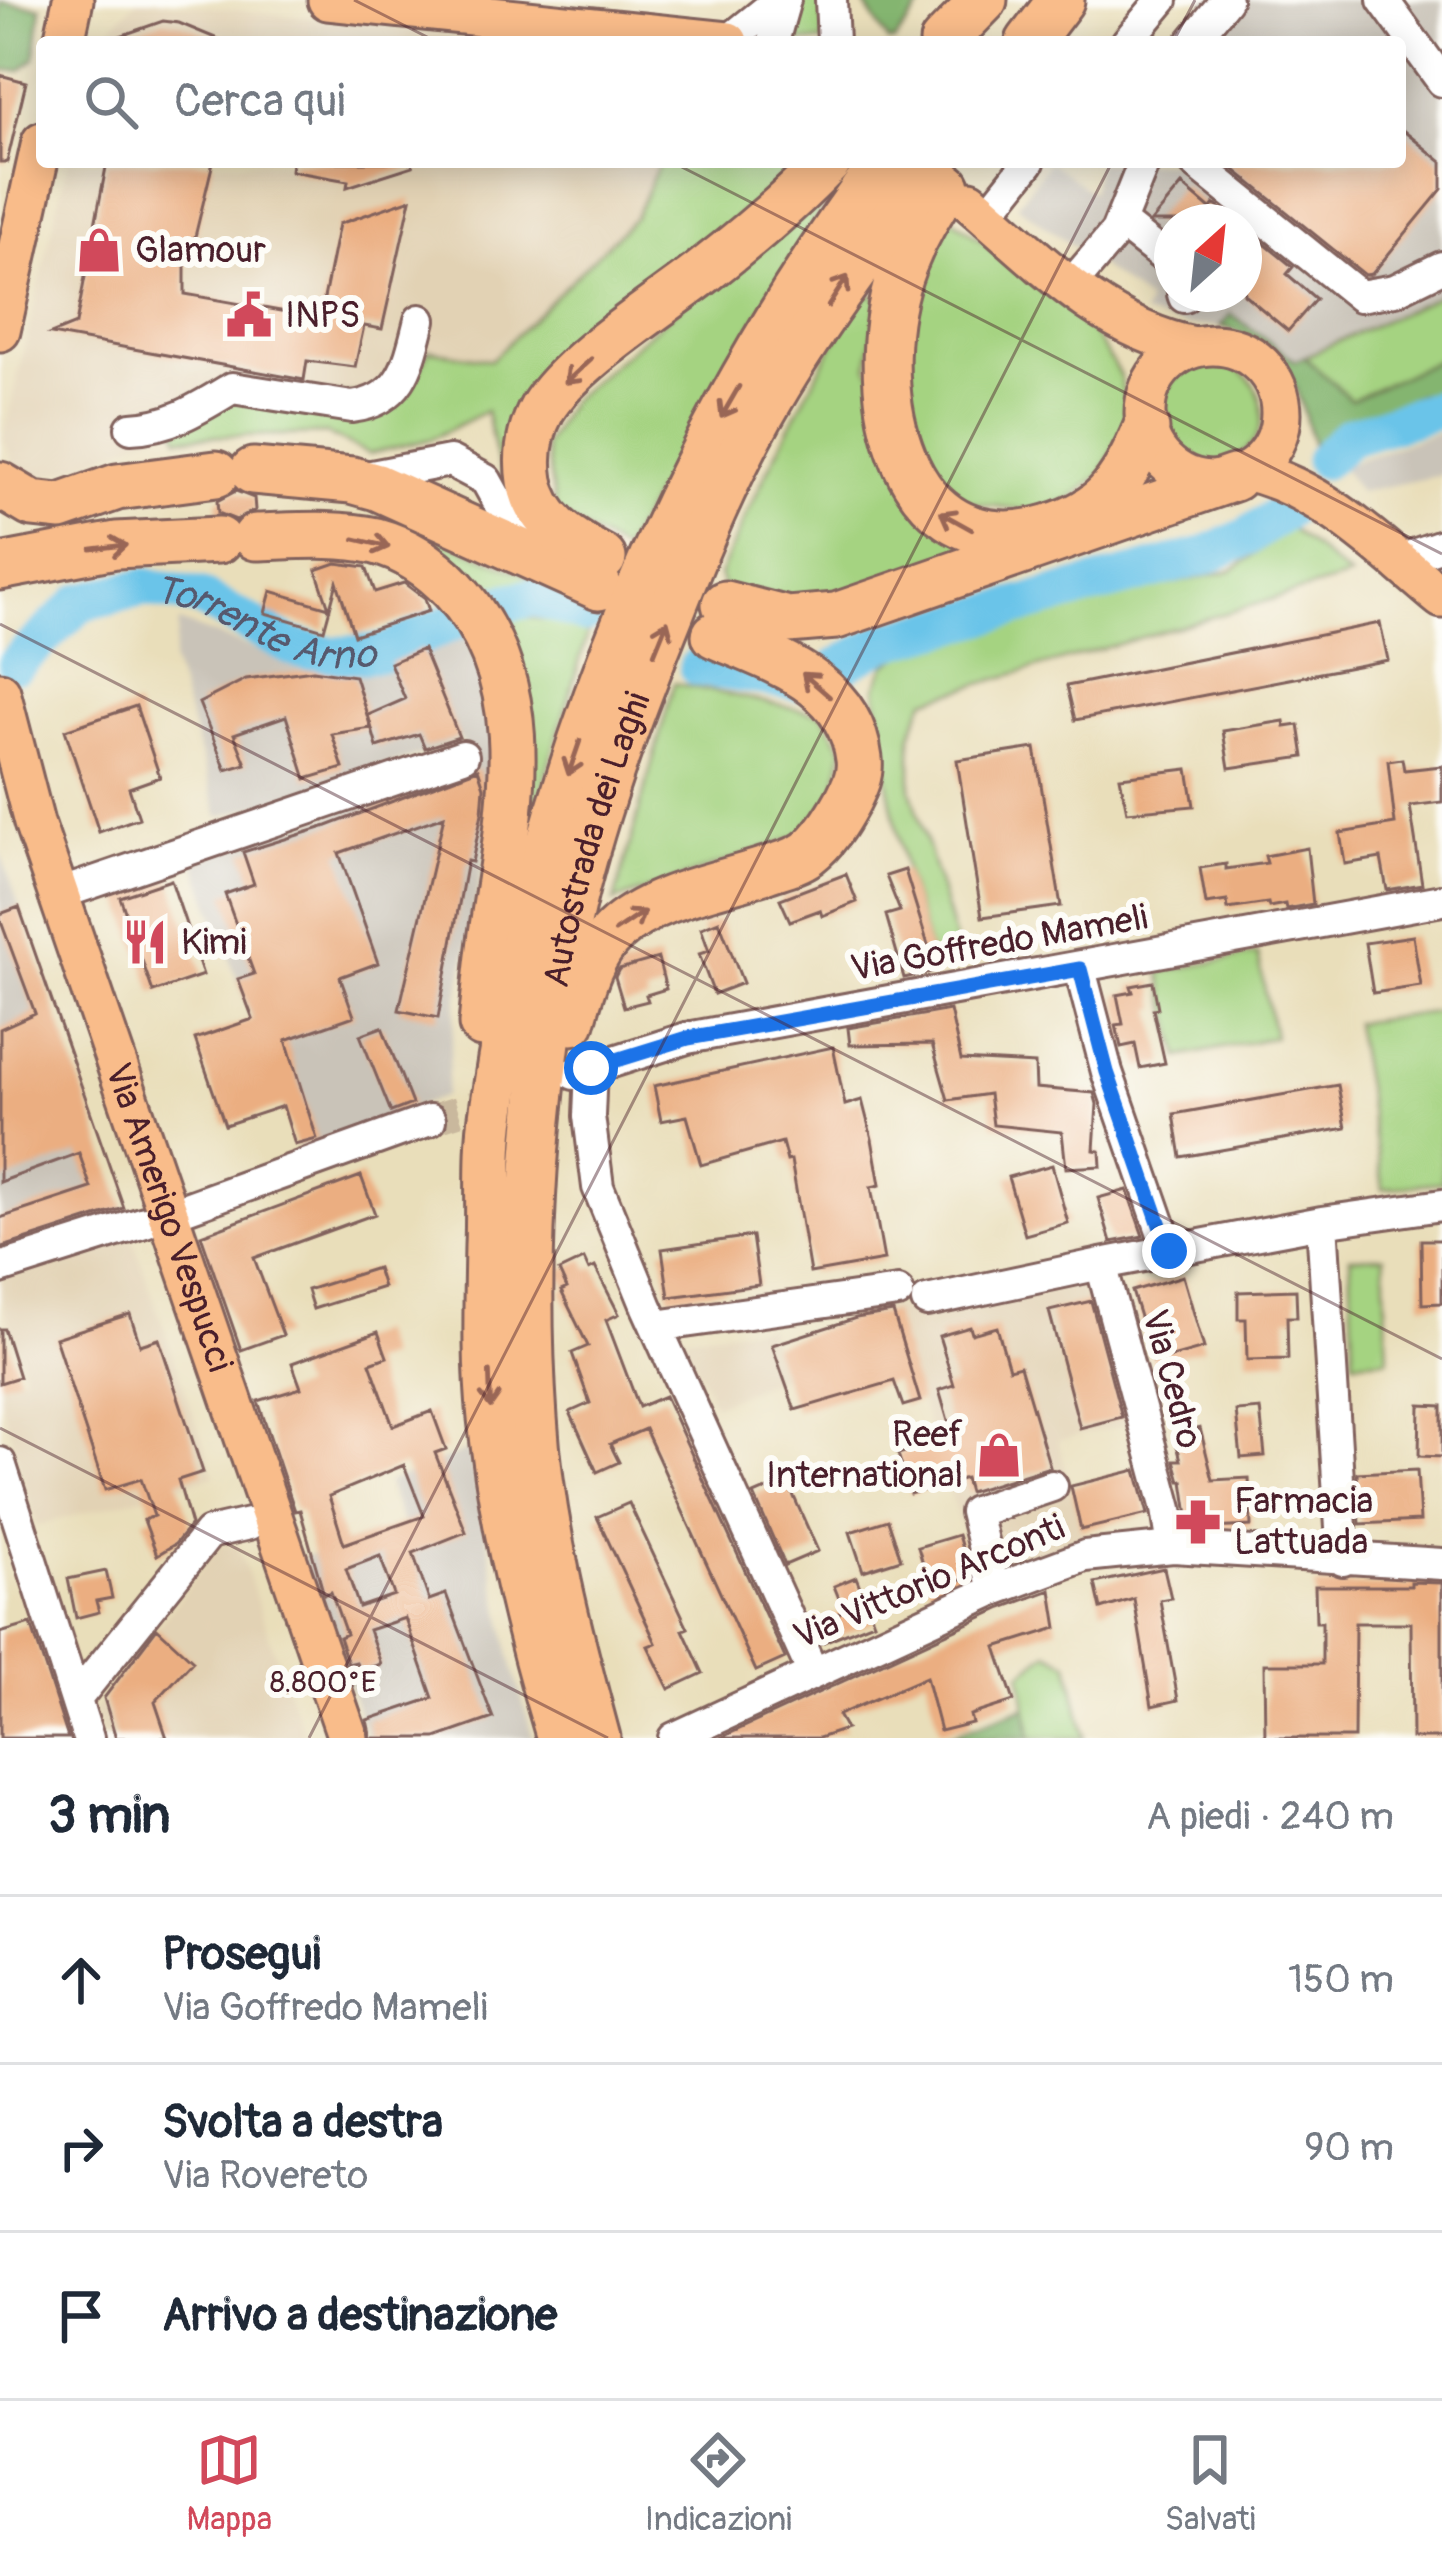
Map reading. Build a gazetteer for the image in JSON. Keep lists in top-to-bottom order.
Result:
{
  "streets": {
    "highway": ["Autostrada dei Laghi"],
    "main road": ["Via Amerigo Vespucci"],
    "street": ["Via Goffredo Mameli", "Via Cedro", "Via Vittorio Arconti"]
  },
  "crossings": [
    ["Via Cedro", "Via Vittorio Arconti"]
  ],
  "water": ["Torrente Arno"],
  "places": {
    "shop": ["Glamour", "Reef International"],
    "public building": ["INPS"],
    "restaurant": ["Kimi"],
    "pharmacy": ["Farmacia Lattuada"]
  },
  "north": "top right",
  "page": {
    "search": "Cerca qui",
    "heading": ["3 min", "A piedi · 240 m"],
    "list": [
      ["Prosegui", "Via Goffredo Mameli", "150 m"],
      ["Svolta a destra", "Via Rovereto", "90 m"],
      "Arrivo a destinazione"
    ],
    "nav": ["Mappa", "Indicazioni", "Salvati"]
  },
  "coordinates": ["8.800°E"]
}
